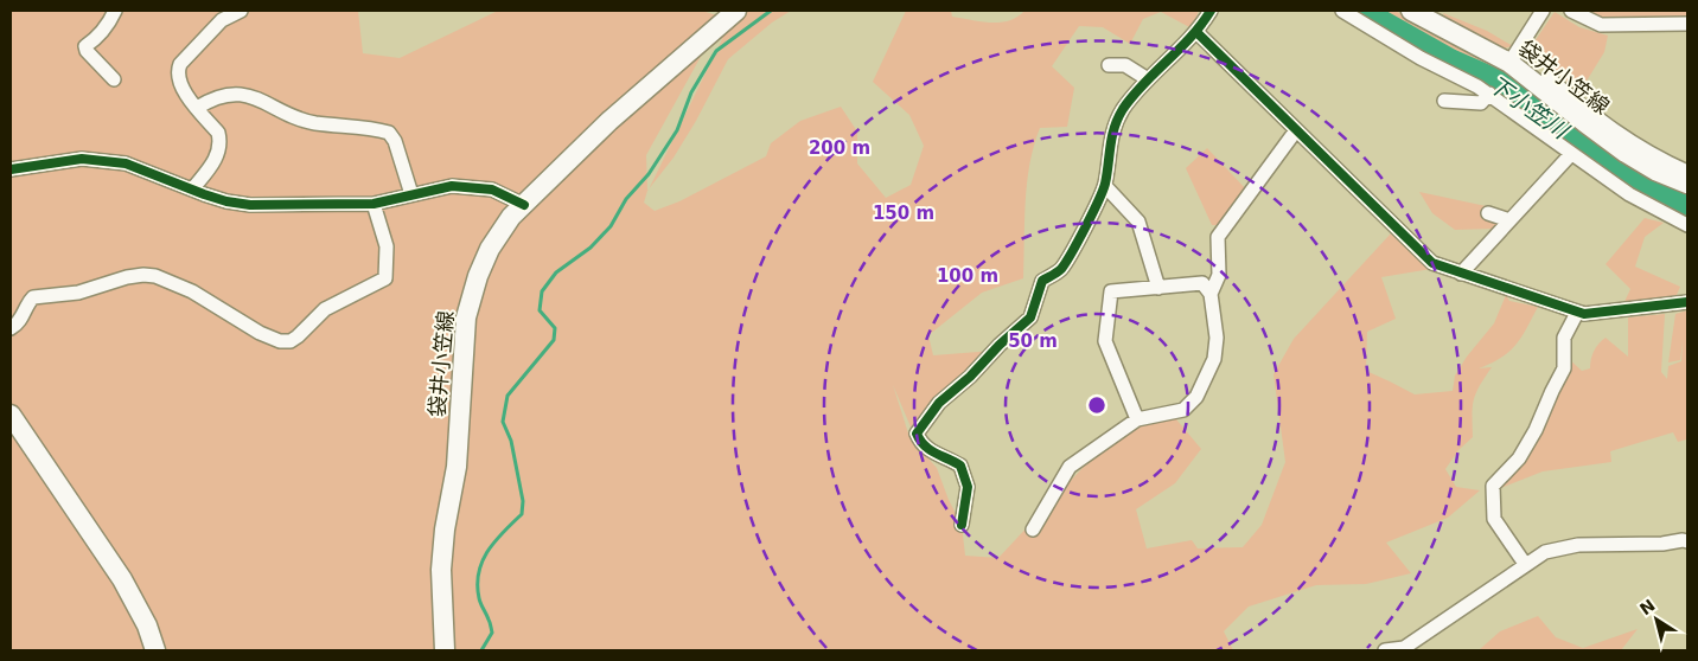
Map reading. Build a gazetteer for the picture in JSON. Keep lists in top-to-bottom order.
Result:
{
  "streets": {
    "main road": ["袋井小笠線"]
  },
  "water": ["下小笠川"],
  "north": "top left",
  "rings": [
    "200 m",
    "150 m",
    "100 m",
    "50 m"
  ]
}
